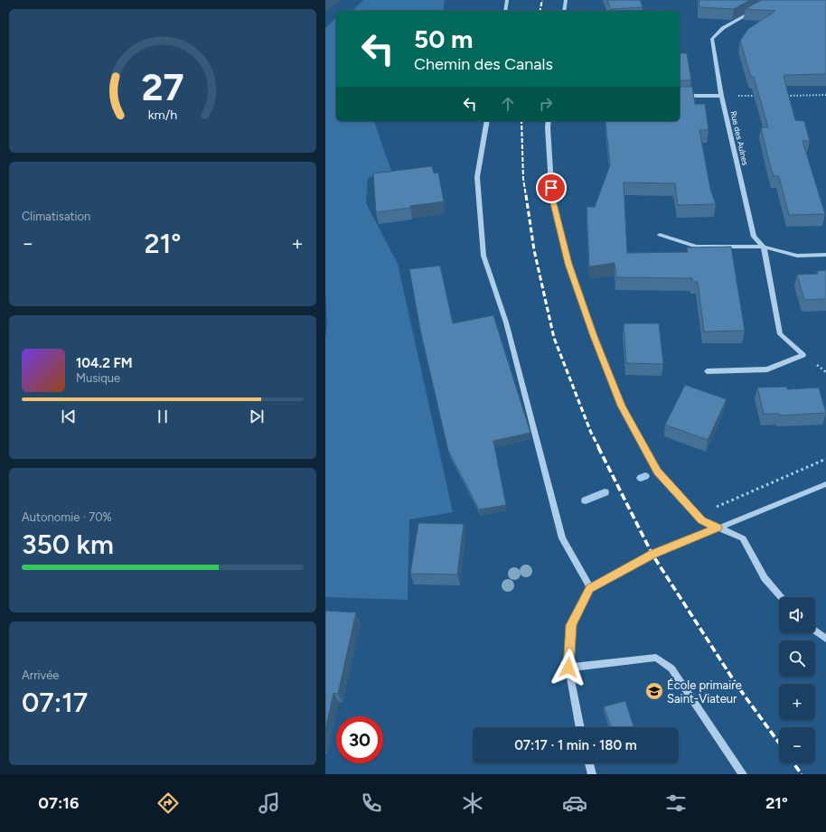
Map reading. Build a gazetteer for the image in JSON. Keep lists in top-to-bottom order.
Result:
{
  "streets": {
    "street": ["Rue des Aulnes"]
  },
  "places": {
    "school or university": ["École primaire Saint-Viateur"]
  },
  "page": {
    "turn": ["50 m", "Chemin des Canals"],
    "tile": [
      "Climatisation",
      ["Autonomie · 70%", "350 km"],
      ["Arrivée", "07:17"]
    ],
    "heat": ["−", "21°", "+"],
    "song": ["104.2 FM", "Musique"],
    "map_buttons": ["+", "−"],
    "limit": "30",
    "trip": "07:17 · 1 min · 180 m",
    "tabs": ["07:16", "21°"],
    "gauge": ["27", "km/h"]
  }
}
